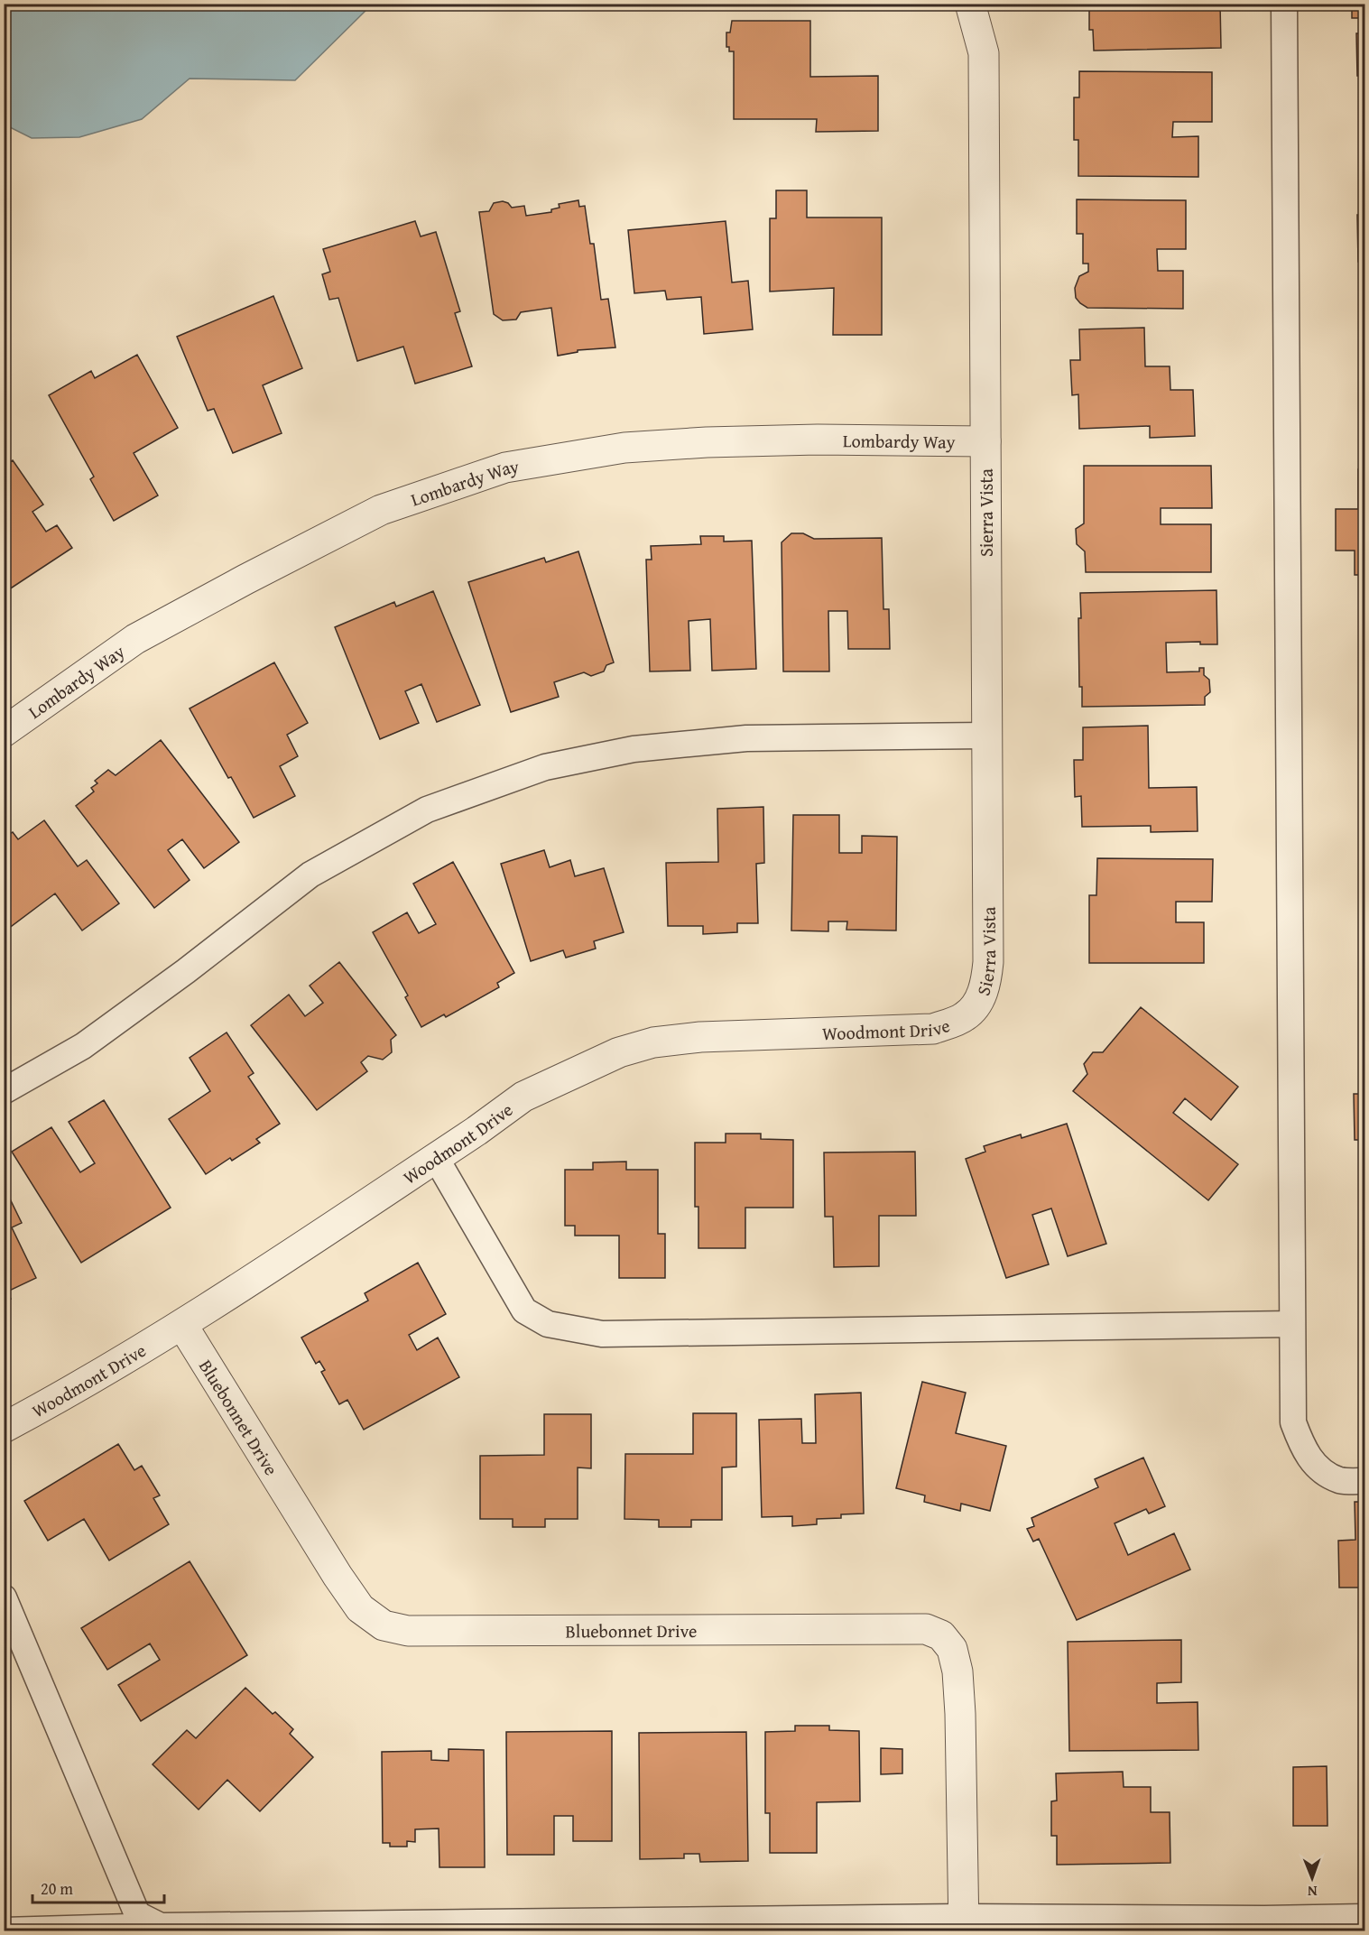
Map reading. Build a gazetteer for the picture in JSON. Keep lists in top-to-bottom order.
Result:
{
  "streets": {
    "street": [
      "Lombardy Way",
      "Sierra Vista",
      "Woodmont Drive",
      "Bluebonnet Drive"
    ]
  },
  "crossings": [
    ["Lombardy Way", "Sierra Vista"],
    ["Sierra Vista", "Woodmont Drive"],
    ["Woodmont Drive", "Bluebonnet Drive"]
  ],
  "scale_bar": "20 m",
  "north": "bottom"
}
